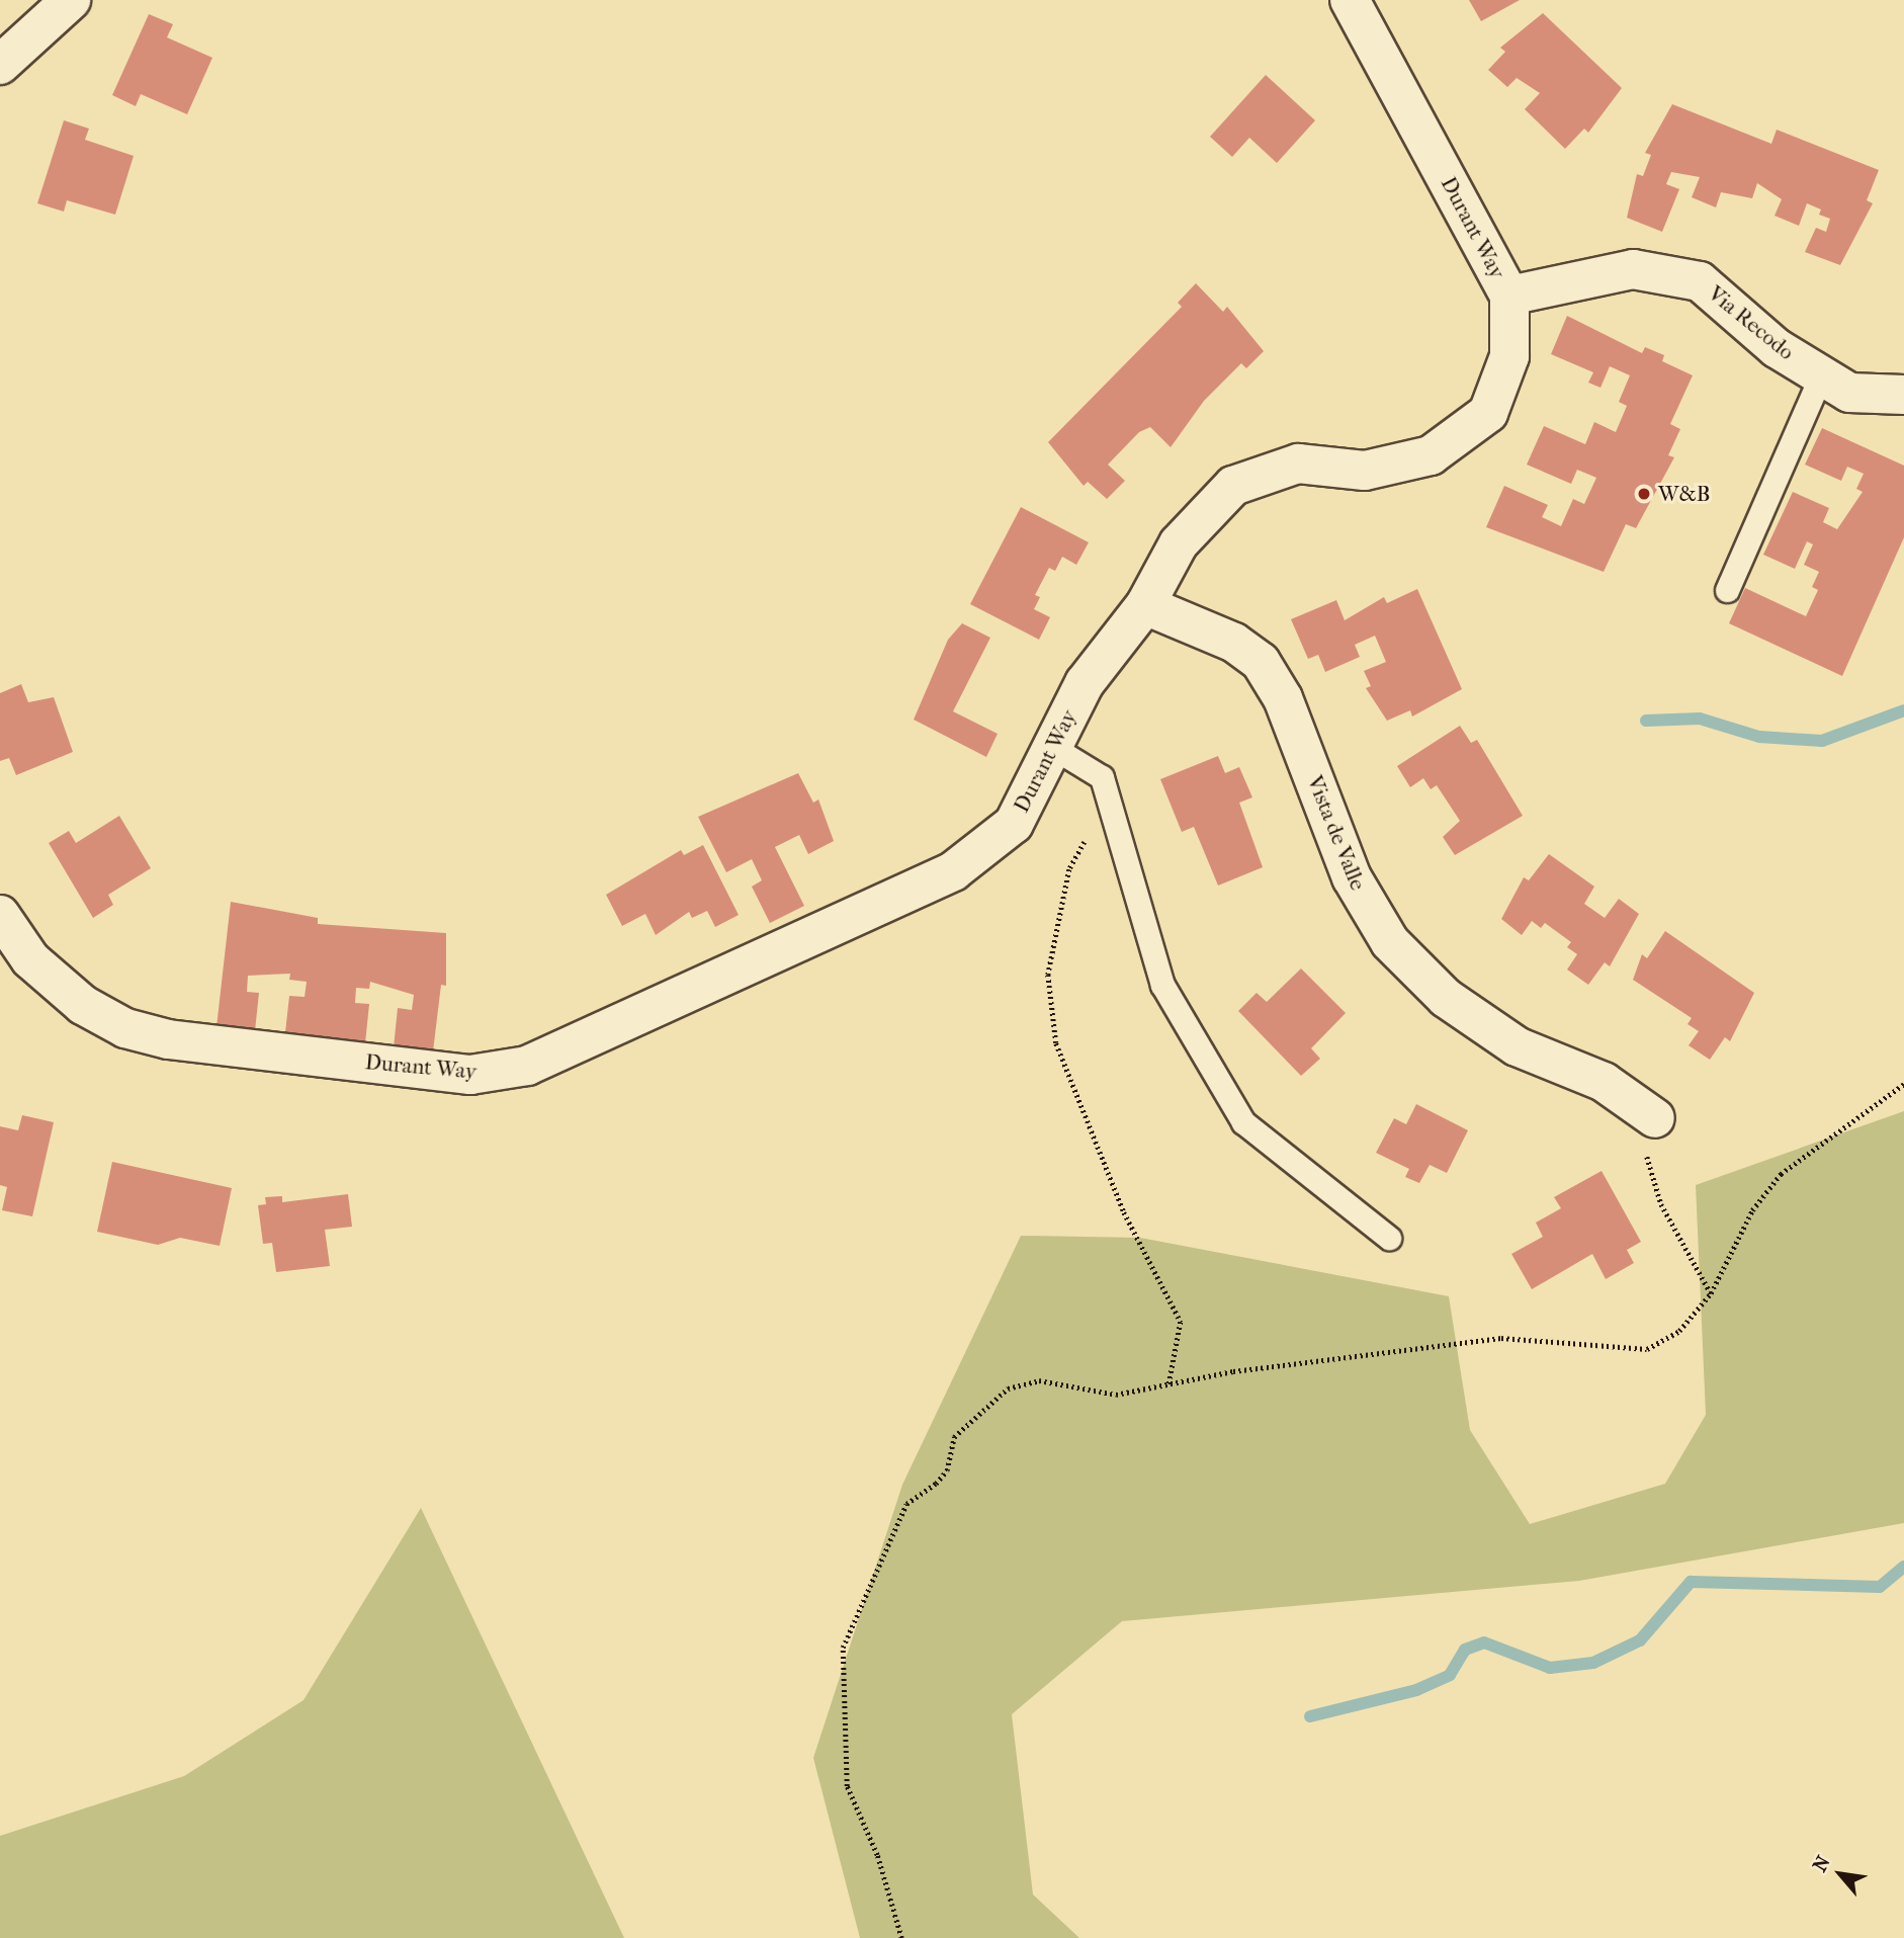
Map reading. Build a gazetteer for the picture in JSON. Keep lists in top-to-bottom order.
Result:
{
  "streets": {
    "street": ["Durant Way", "Via Recodo", "Vista de Valle"]
  },
  "crossings": [
    ["Durant Way", "Via Recodo"],
    ["Durant Way", "Vista de Valle"]
  ],
  "places": ["W&B"],
  "north": "top left"
}
